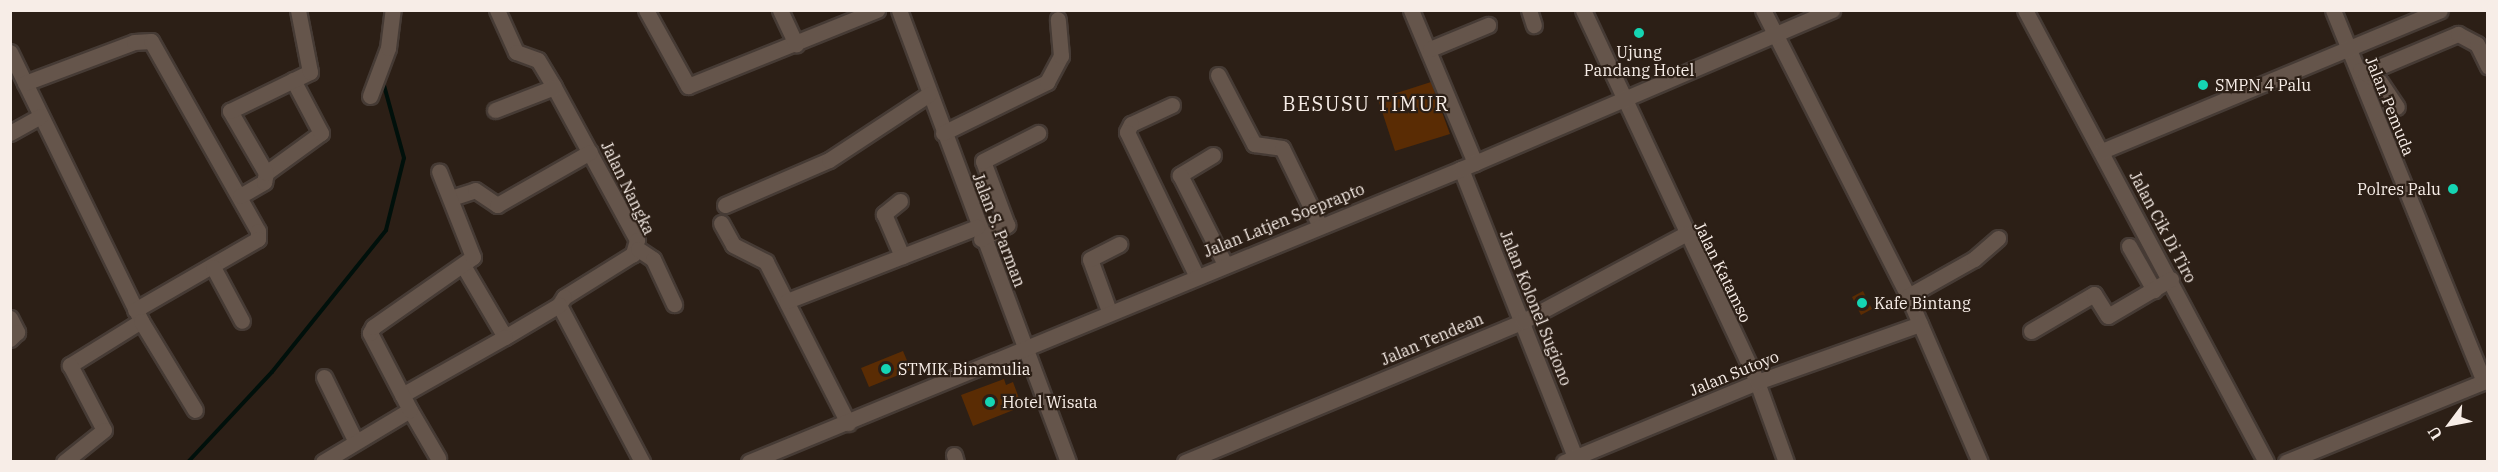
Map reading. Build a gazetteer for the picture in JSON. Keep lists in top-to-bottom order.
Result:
{
  "streets": {
    "street": [
      "Jalan Pemuda",
      "Jalan Nangka",
      "Jalan Latjen Soeprapto",
      "Jalan Cik Di Tiro",
      "Jalan S. Parman",
      "Jalan Katamso",
      "Jalan Kolonel Sugiono",
      "Jalan Tendean",
      "Jalan Sutoyo"
    ]
  },
  "crossings": [
    ["Jalan Latjen Soeprapto", "Jalan S. Parman"],
    ["Jalan Latjen Soeprapto", "Jalan Katamso"],
    ["Jalan Latjen Soeprapto", "Jalan Kolonel Sugiono"],
    ["Jalan Katamso", "Jalan Tendean"],
    ["Jalan Katamso", "Jalan Sutoyo"],
    ["Jalan Kolonel Sugiono", "Jalan Tendean"],
    ["Jalan Kolonel Sugiono", "Jalan Sutoyo"]
  ],
  "districts": ["BESUSU TIMUR"],
  "places": [
    "Ujung Pandang Hotel",
    "SMPN 4 Palu",
    "Polres Palu",
    "Kafe Bintang",
    "STMIK Binamulia",
    "Hotel Wisata"
  ],
  "north": "bottom left"
}
